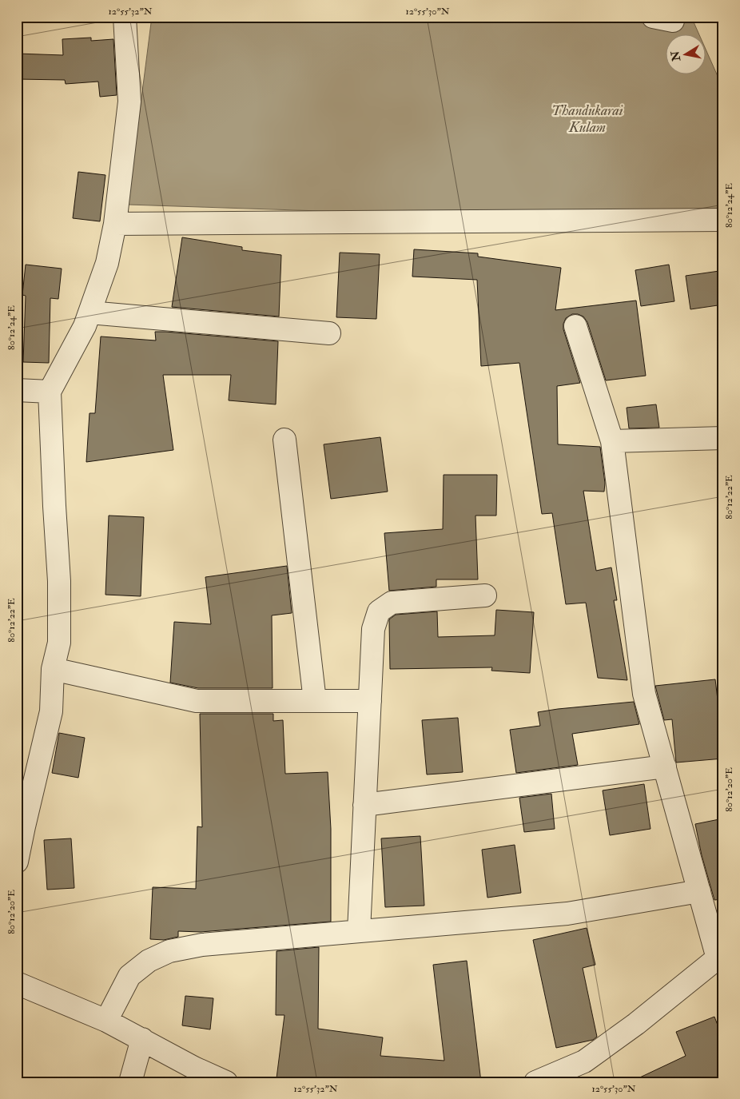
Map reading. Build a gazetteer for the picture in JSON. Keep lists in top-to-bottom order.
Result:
{
  "water": ["Thandukarai Kulam"],
  "north": "left",
  "coordinates": [
    "12°55'32\"N",
    "12°55'30\"N",
    "80°12'24\"E",
    "80°12'22\"E",
    "80°12'20\"E"
  ]
}
